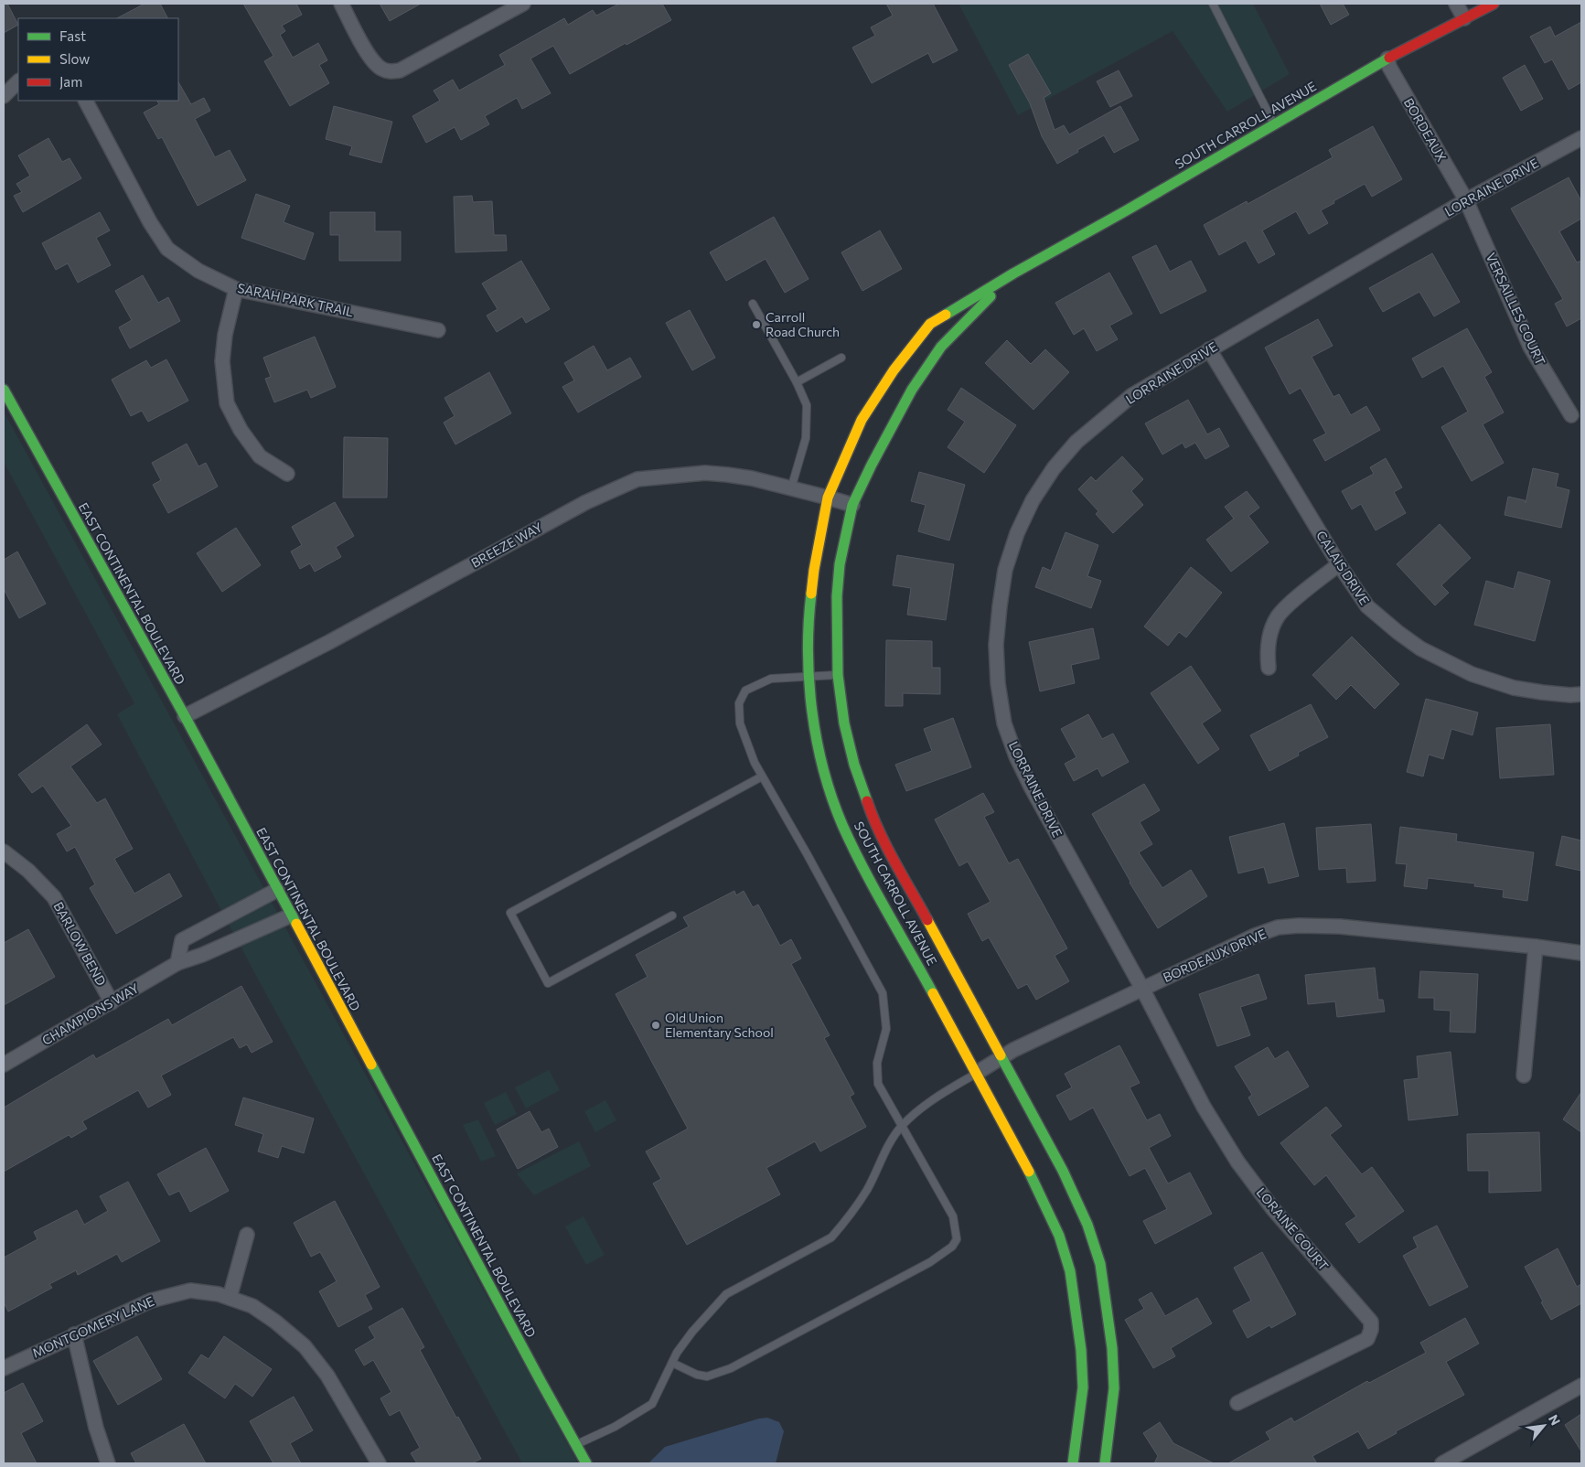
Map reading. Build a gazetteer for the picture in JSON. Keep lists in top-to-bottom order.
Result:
{
  "streets": {
    "main road": ["SOUTH CARROLL AVENUE", "EAST CONTINENTAL BOULEVARD"],
    "street": [
      "BORDEAUX",
      "LORRAINE DRIVE",
      "SARAH PARK TRAIL",
      "VERSAILLES COURT",
      "BREEZE WAY",
      "CALAIS DRIVE",
      "BARLOW BEND",
      "BORDEAUX DRIVE",
      "CHAMPIONS WAY",
      "LORAINE COURT",
      "MONTGOMERY LANE"
    ]
  },
  "crossings": [
    ["SOUTH CARROLL AVENUE", "BORDEAUX"],
    ["SOUTH CARROLL AVENUE", "BREEZE WAY"],
    ["SOUTH CARROLL AVENUE", "BORDEAUX DRIVE"],
    ["BORDEAUX", "LORRAINE DRIVE"],
    ["BORDEAUX", "VERSAILLES COURT"],
    ["LORRAINE DRIVE", "VERSAILLES COURT"],
    ["LORRAINE DRIVE", "CALAIS DRIVE"],
    ["LORRAINE DRIVE", "BORDEAUX DRIVE"],
    ["LORRAINE DRIVE", "LORAINE COURT"],
    ["BREEZE WAY", "EAST CONTINENTAL BOULEVARD"],
    ["EAST CONTINENTAL BOULEVARD", "CHAMPIONS WAY"],
    ["BARLOW BEND", "CHAMPIONS WAY"],
    ["BORDEAUX DRIVE", "LORAINE COURT"]
  ],
  "places": ["Carroll Road Church", "Old Union Elementary School"],
  "legend": ["Fast", "Slow", "Jam"],
  "north": "top right"
}
